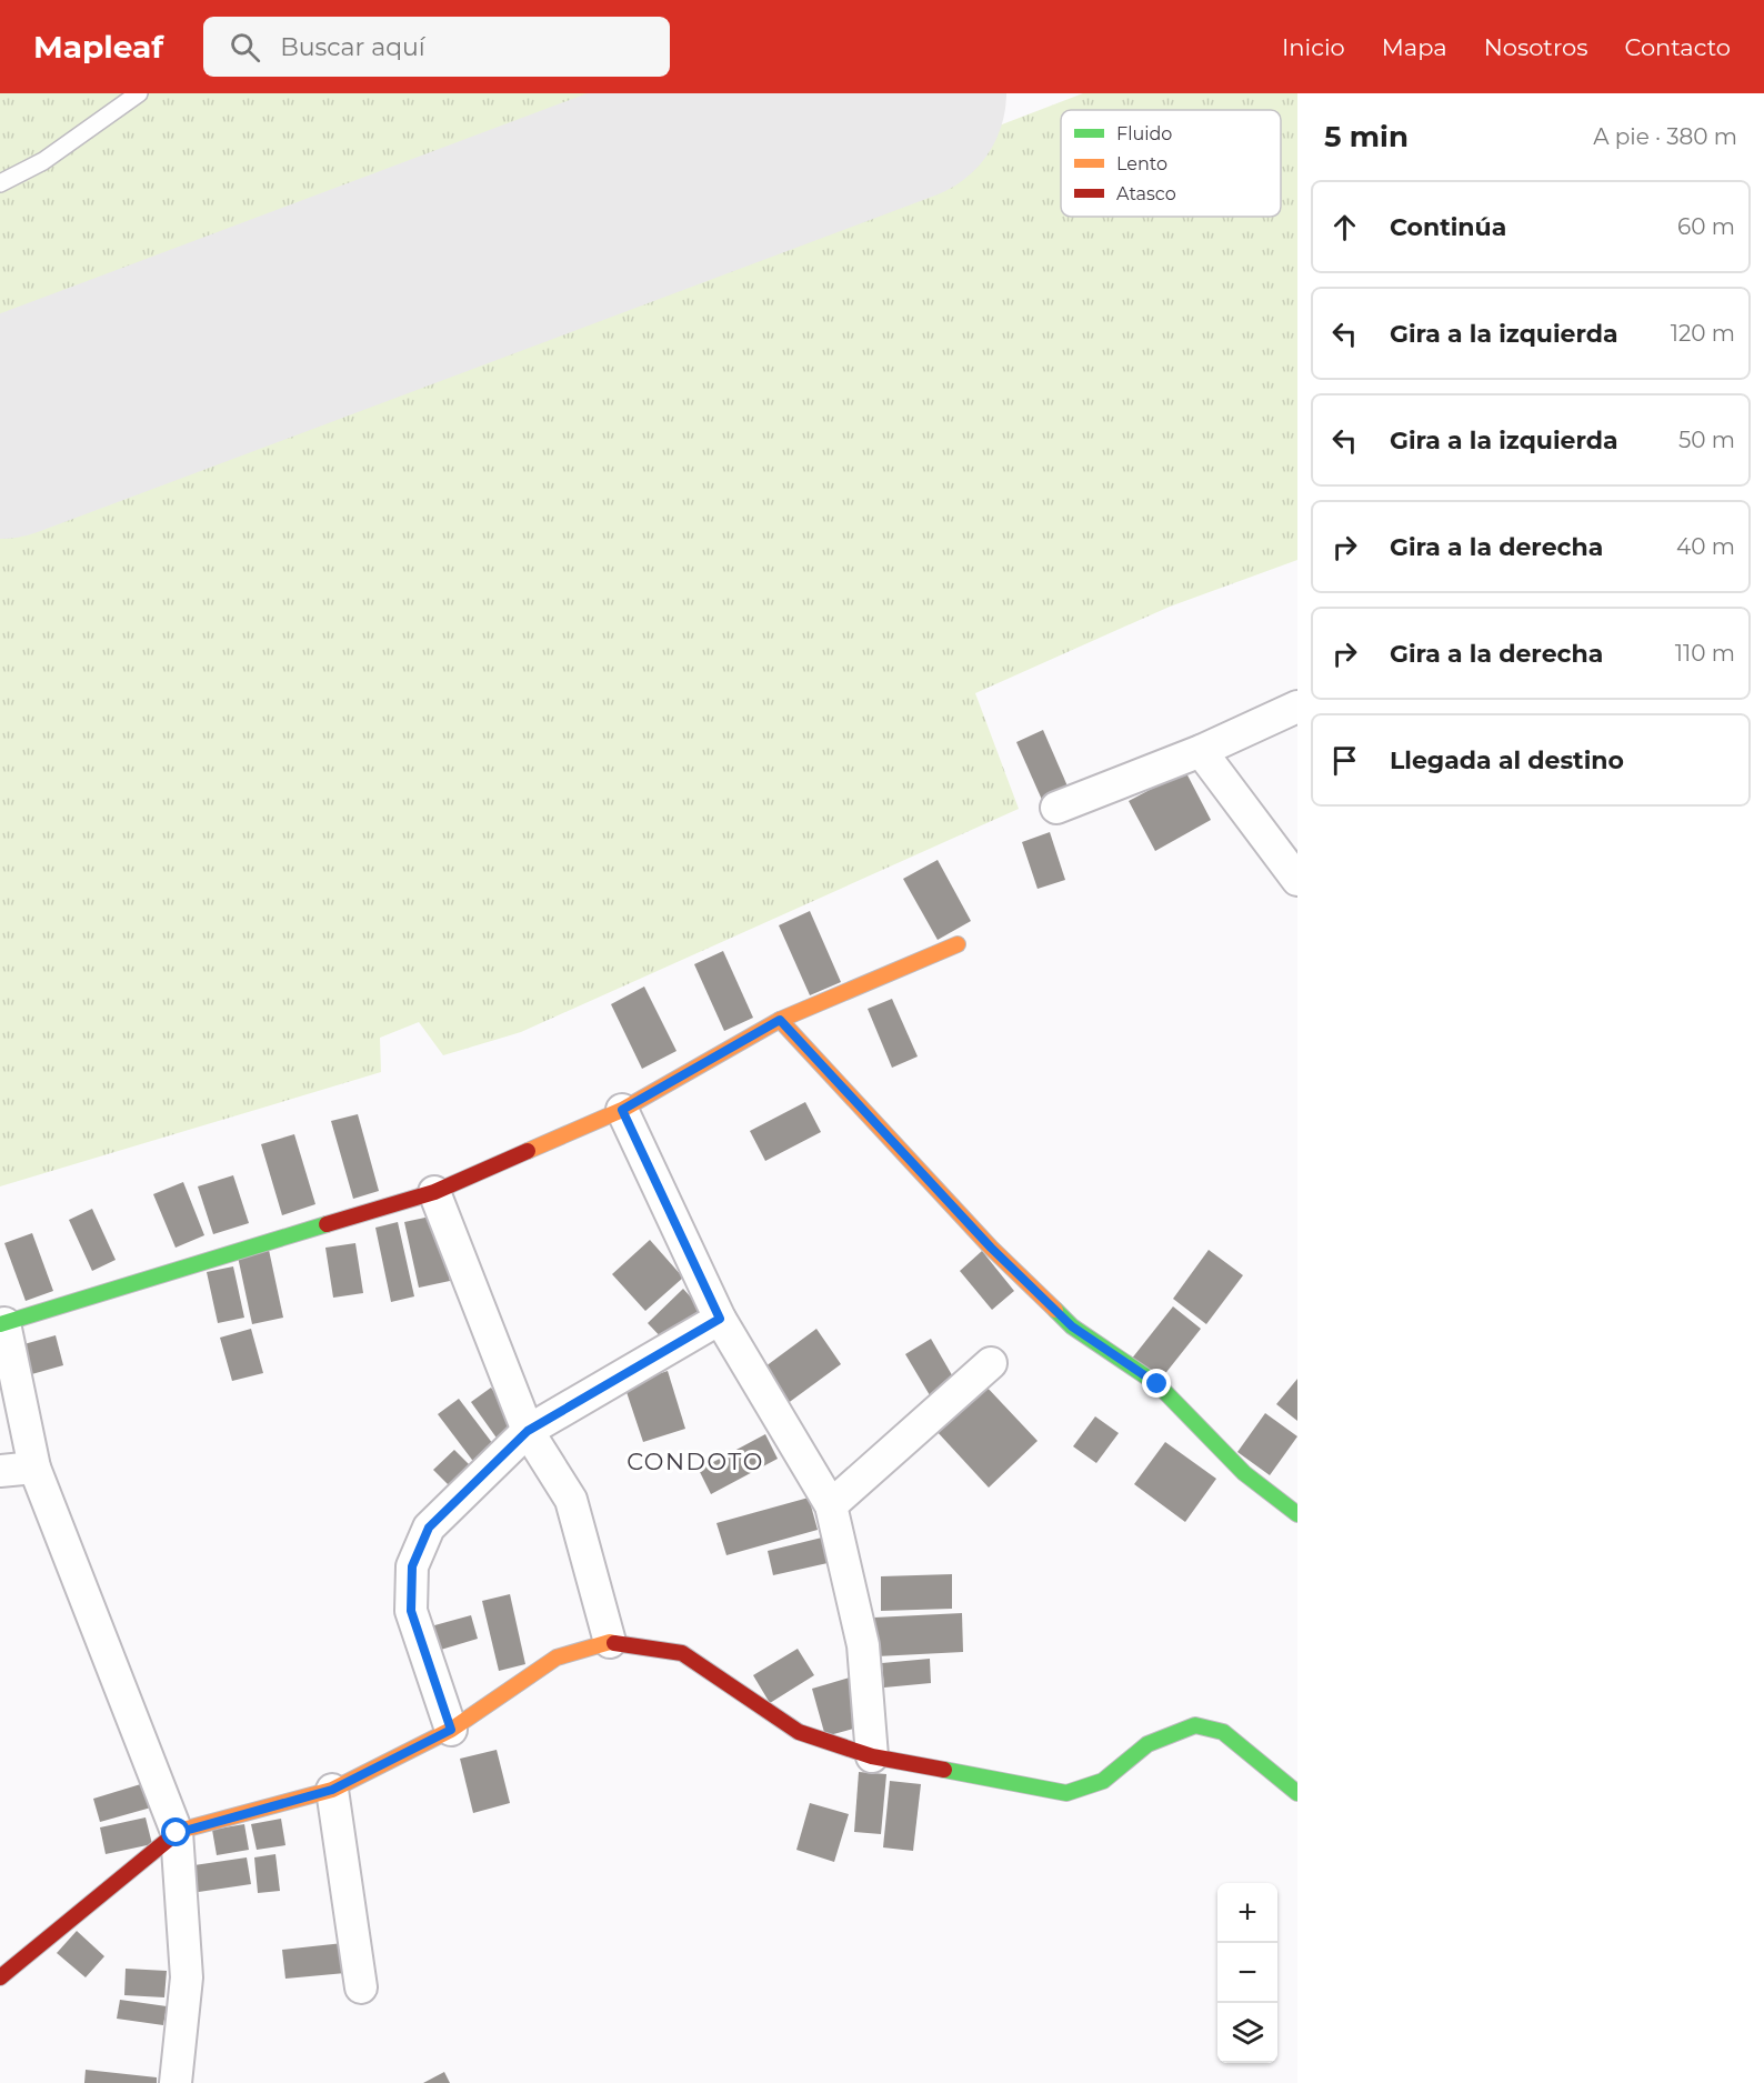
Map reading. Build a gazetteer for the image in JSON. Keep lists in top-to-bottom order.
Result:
{
  "districts": ["CONDOTO"],
  "legend": ["Fluido", "Lento", "Atasco"],
  "page": {
    "header": "Mapleaf",
    "search": "Buscar aquí",
    "nav": [
      "Inicio",
      "Mapa",
      "Nosotros",
      "Contacto"
    ],
    "heading": ["5 min", "A pie · 380 m"],
    "list": [
      ["Continúa", "60 m"],
      ["Gira a la izquierda", "120 m"],
      ["Gira a la izquierda", "50 m"],
      ["Gira a la derecha", "40 m"],
      ["Gira a la derecha", "110 m"],
      "Llegada al destino"
    ],
    "map_buttons": ["+", "−"]
  }
}
